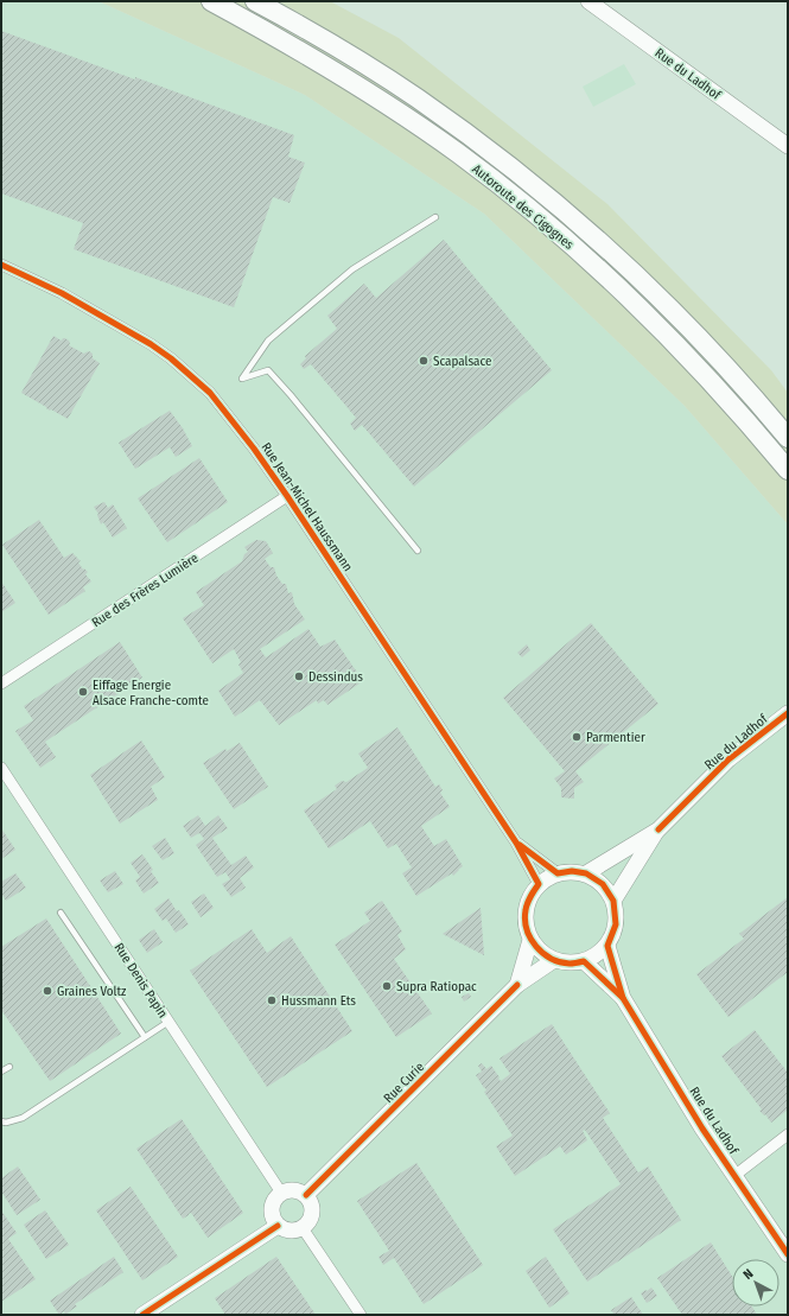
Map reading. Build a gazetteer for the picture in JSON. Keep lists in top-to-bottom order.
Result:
{
  "streets": {
    "highway": ["Autoroute des Cigognes"],
    "main road": ["Rue du Ladhof", "Rue Curie"],
    "street": ["Rue Jean-Michel Haussmann", "Rue des Frères Lumière", "Rue Denis Papin"]
  },
  "crossings": [
    ["Rue du Ladhof", "Rue Jean-Michel Haussmann"],
    ["Rue du Ladhof", "Rue Curie"],
    ["Rue Jean-Michel Haussmann", "Rue des Frères Lumière"],
    ["Rue Jean-Michel Haussmann", "Rue Curie"],
    ["Rue Denis Papin", "Rue Curie"]
  ],
  "places": [
    "Scapalsace",
    "Dessindus",
    "Eiffage Energie Alsace Franche-comte",
    "Parmentier",
    "Supra Ratiopac",
    "Graines Voltz",
    "Hussmann Ets"
  ],
  "north": "top left"
}
